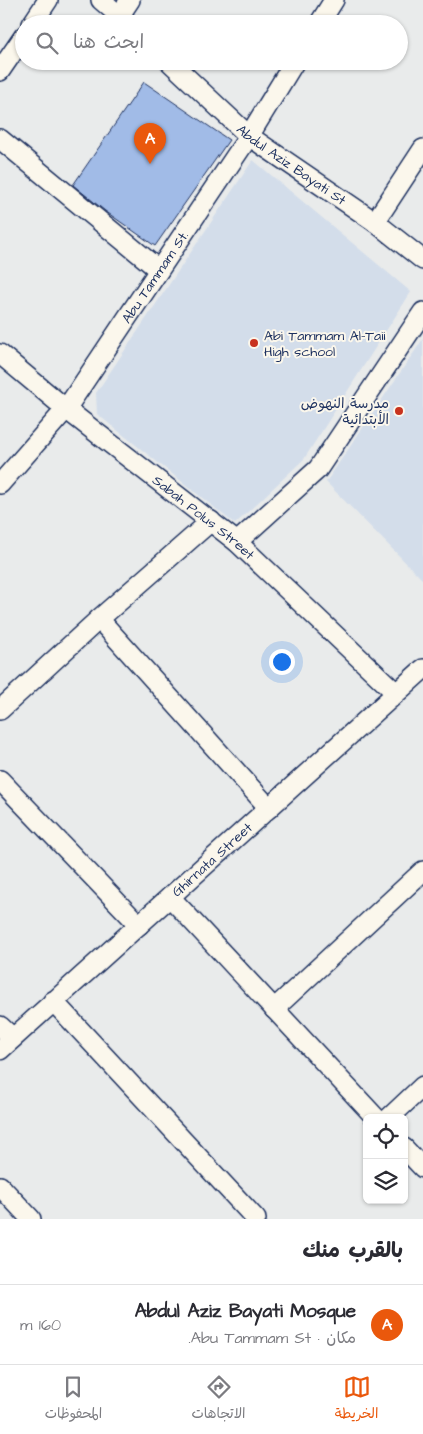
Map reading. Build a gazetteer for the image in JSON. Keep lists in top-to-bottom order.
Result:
{
  "streets": {
    "street": [
      "Abdul Aziz Bayati St",
      "Abu Tammam St.",
      "Sabah Polus Street",
      "Ghirnata Street"
    ]
  },
  "crossings": [
    ["Abdul Aziz Bayati St", "Abu Tammam St."],
    ["Abu Tammam St.", "Sabah Polus Street"],
    ["Sabah Polus Street", "Ghirnata Street"]
  ],
  "places": ["Abi Tammam Al-Taii High school", "مدرسة النهوض الأبتدائية"],
  "page": {
    "search": "ابحث هنا",
    "pins": "A",
    "heading": "بالقرب منك",
    "list": [
      {
        "mark": "A",
        "name": "Abdul Aziz Bayati Mosque",
        "note": "مكان · Abu Tammam St.",
        "value": "160 m"
      }
    ],
    "nav": ["الخريطة", "الاتجاهات", "المحفوظات"]
  }
}
